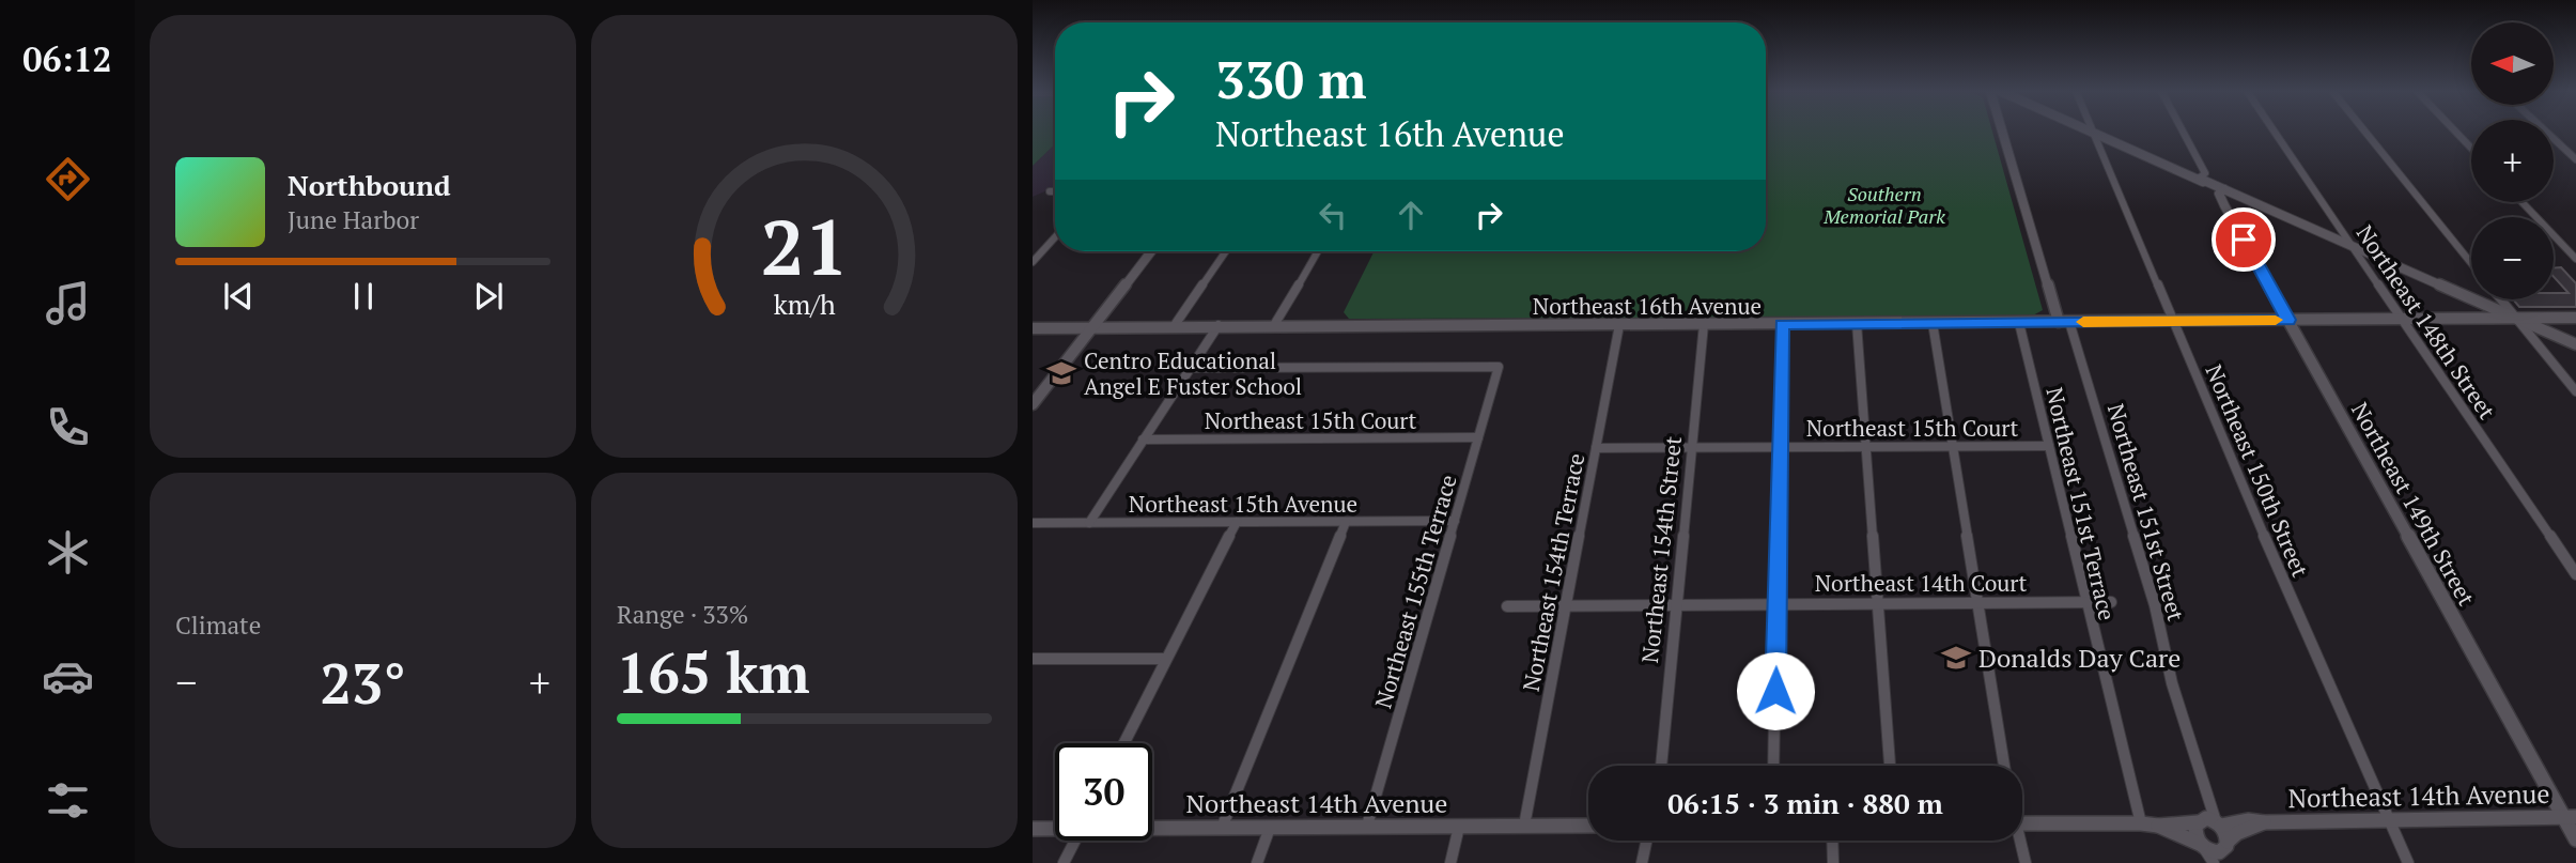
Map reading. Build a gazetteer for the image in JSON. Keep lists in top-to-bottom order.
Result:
{
  "streets": {
    "street": [
      "Northeast 16th Avenue",
      "Northeast 148th Street",
      "Northeast 15th Court",
      "Northeast 150th Street",
      "Northeast 15th Avenue",
      "Northeast 151st Terrace",
      "Northeast 149th Street",
      "Northeast 151st Street",
      "Northeast 154th Street",
      "Northeast 154th Terrace",
      "Northeast 14th Court",
      "Northeast 155th Terrace",
      "Northeast 14th Avenue"
    ]
  },
  "crossings": [
    ["Northeast 16th Avenue", "Northeast 148th Street"],
    ["Northeast 16th Avenue", "Northeast 150th Street"],
    ["Northeast 16th Avenue", "Northeast 151st Terrace"],
    ["Northeast 16th Avenue", "Northeast 149th Street"],
    ["Northeast 16th Avenue", "Northeast 151st Street"],
    ["Northeast 16th Avenue", "Northeast 154th Street"],
    ["Northeast 16th Avenue", "Northeast 154th Terrace"],
    ["Northeast 15th Court", "Northeast 151st Terrace"],
    ["Northeast 15th Court", "Northeast 154th Street"],
    ["Northeast 15th Court", "Northeast 154th Terrace"],
    ["Northeast 15th Court", "Northeast 155th Terrace"],
    ["Northeast 150th Street", "Northeast 14th Avenue"],
    ["Northeast 15th Avenue", "Northeast 155th Terrace"],
    ["Northeast 151st Terrace", "Northeast 14th Court"],
    ["Northeast 151st Terrace", "Northeast 14th Avenue"],
    ["Northeast 149th Street", "Northeast 14th Avenue"],
    ["Northeast 151st Street", "Northeast 14th Avenue"],
    ["Northeast 154th Street", "Northeast 14th Court"],
    ["Northeast 154th Terrace", "Northeast 14th Court"],
    ["Northeast 154th Terrace", "Northeast 14th Avenue"],
    ["Northeast 155th Terrace", "Northeast 14th Avenue"]
  ],
  "parks": ["Southern Memorial Park"],
  "places": {
    "school or university": ["Centro Educational Angel E Fuster School", "Donalds Day Care"]
  },
  "north": "left",
  "page": {
    "tabs": "06:12",
    "map_buttons": ["+", "−"],
    "turn": ["330 m", "Northeast 16th Avenue"],
    "song": ["Northbound", "June Harbor"],
    "tile": [
      "Climate",
      ["Range · 33%", "165 km"]
    ],
    "heat": ["−", "23°", "+"],
    "limit": "30",
    "trip": "06:15 · 3 min · 880 m",
    "gauge": ["21", "km/h"]
  }
}
